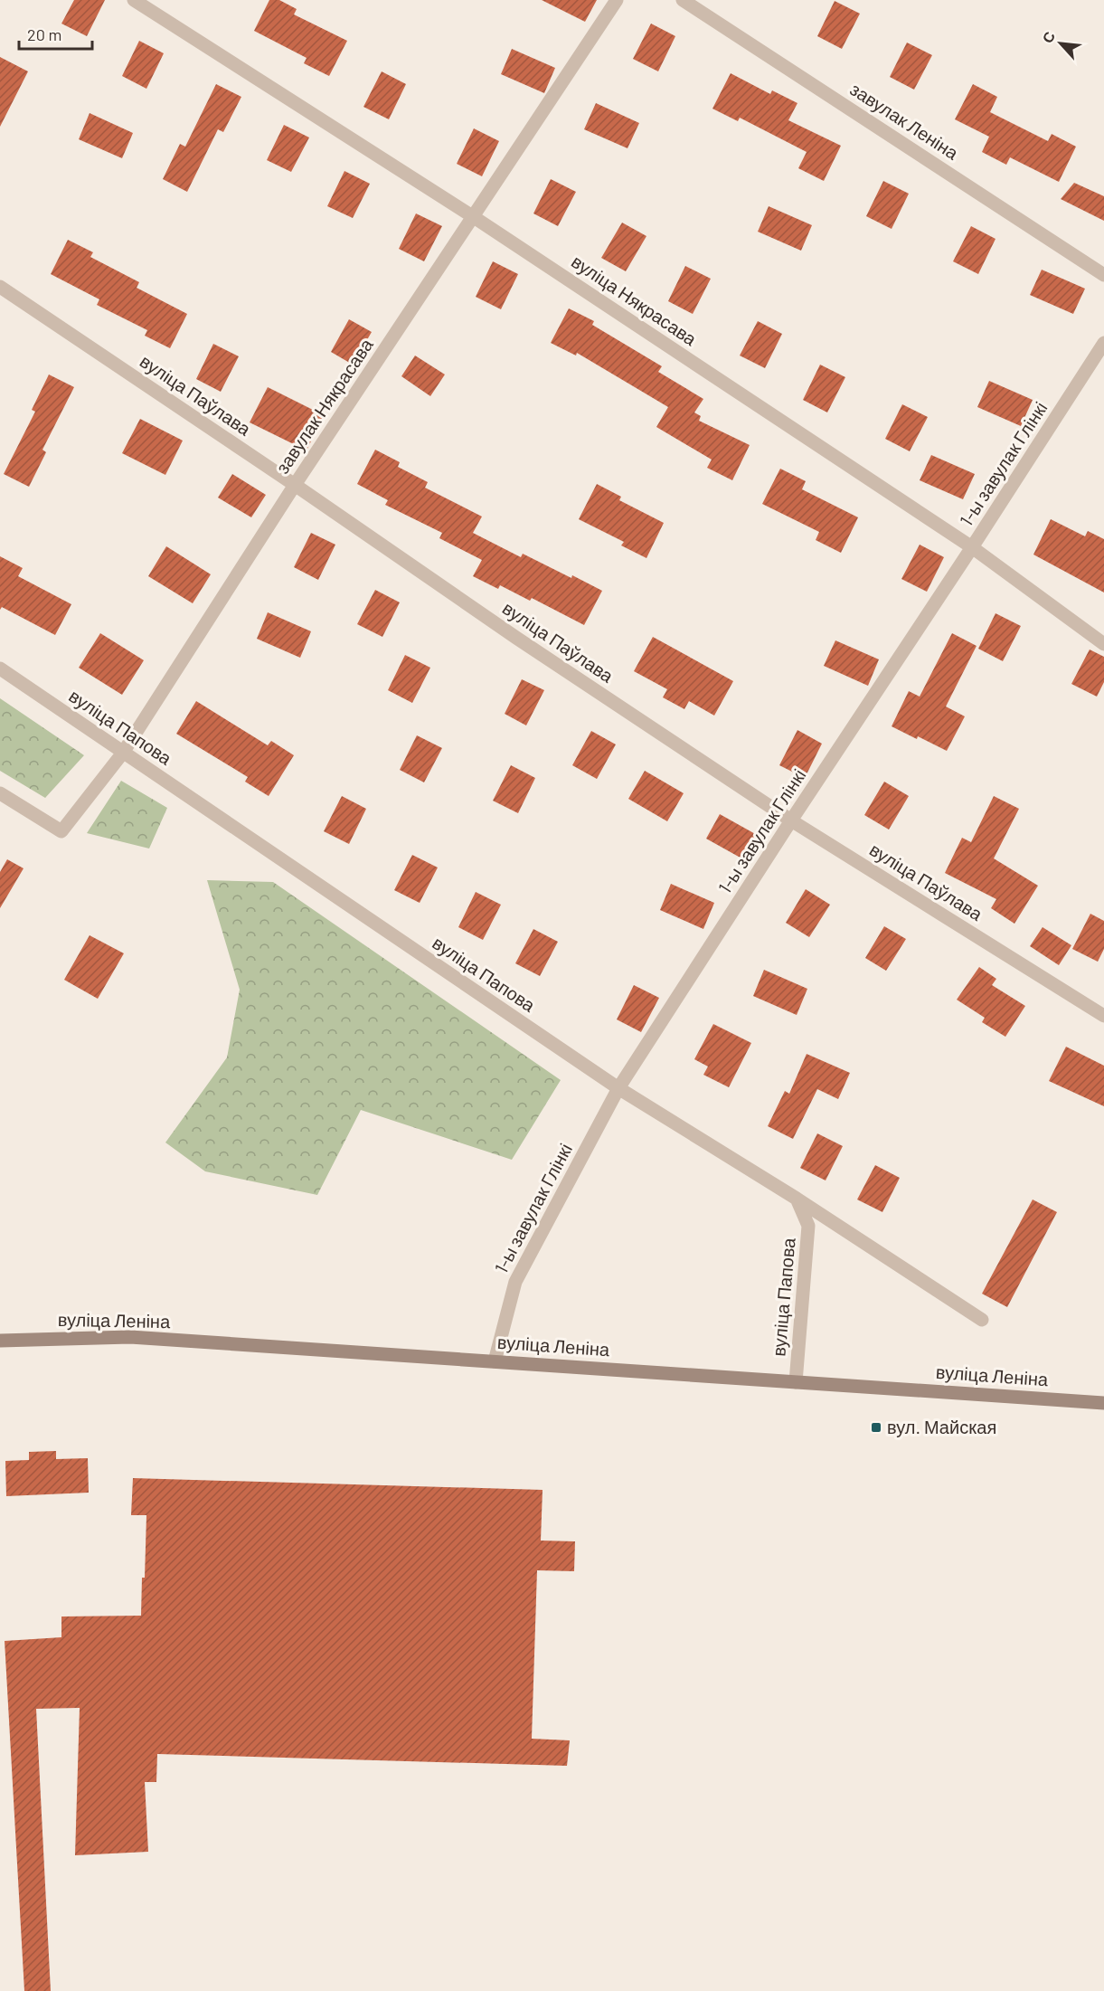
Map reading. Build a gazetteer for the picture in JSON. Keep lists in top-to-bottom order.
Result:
{
  "streets": {
    "main road": ["вуліца Леніна"],
    "street": [
      "завулак Леніна",
      "вуліца Някрасава",
      "вуліца Паўлава",
      "завулак Някрасава",
      "1-ы завулак Глінкі",
      "вуліца Папова"
    ]
  },
  "crossings": [
    ["вуліца Някрасава", "завулак Някрасава"],
    ["вуліца Някрасава", "1-ы завулак Глінкі"],
    ["вуліца Паўлава", "завулак Някрасава"],
    ["вуліца Паўлава", "1-ы завулак Глінкі"],
    ["завулак Някрасава", "вуліца Папова"],
    ["1-ы завулак Глінкі", "вуліца Папова"],
    ["1-ы завулак Глінкі", "вуліца Леніна"],
    ["вуліца Папова", "вуліца Леніна"]
  ],
  "places": {
    "transit": ["вул. Майская"]
  },
  "scale_bar": "20 m",
  "north": "top left"
}
